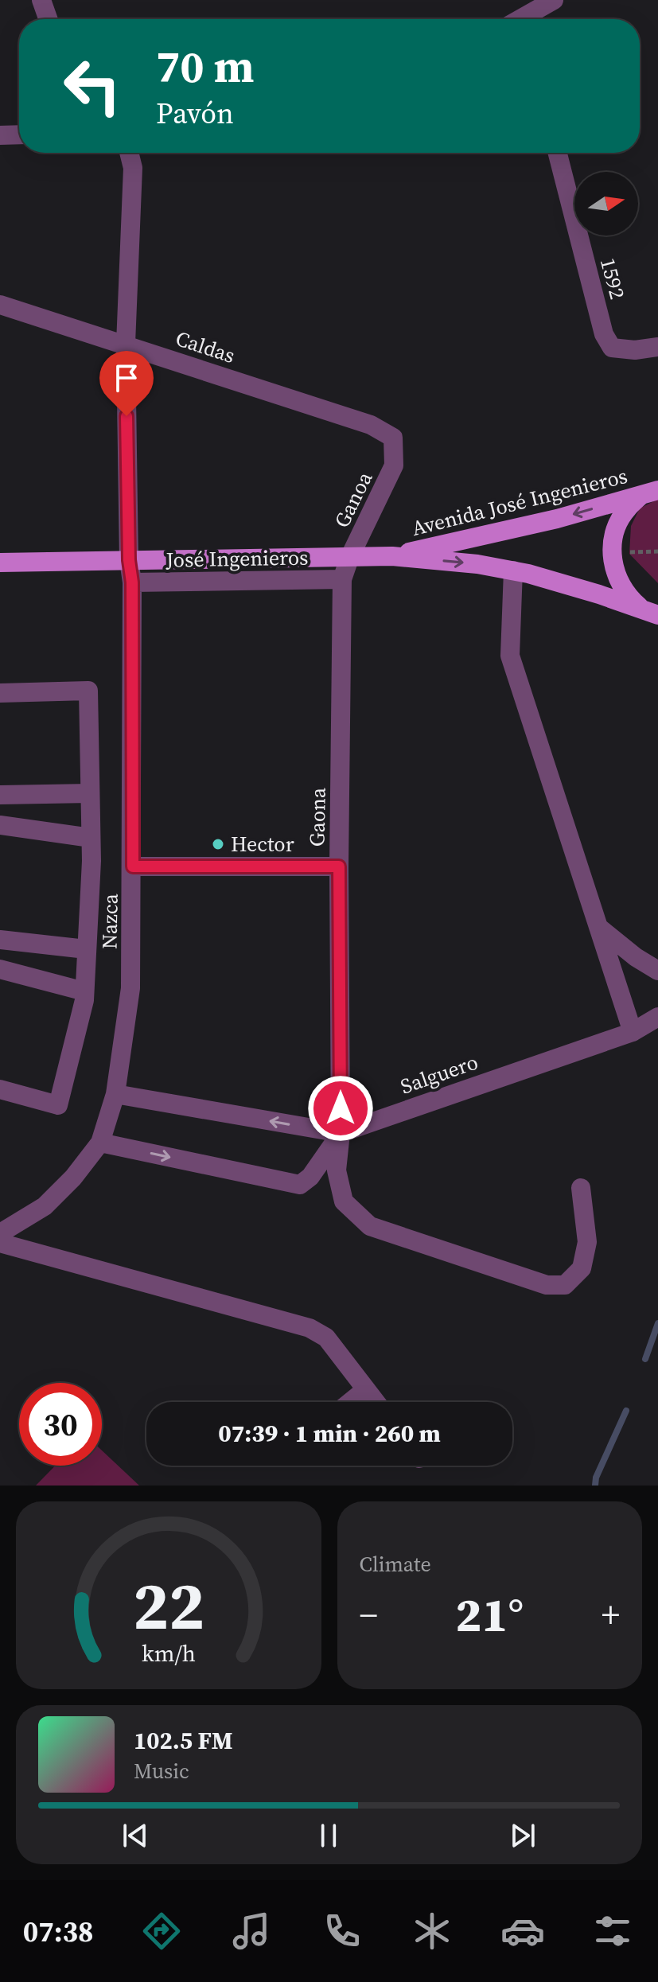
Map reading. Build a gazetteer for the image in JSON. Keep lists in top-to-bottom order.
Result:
{
  "streets": {
    "main road": ["Avenida José Ingenieros"],
    "street": [
      "1592",
      "Caldas",
      "Ganoa",
      "José Ingenieros",
      "Gaona",
      "Nazca",
      "Salguero"
    ]
  },
  "crossings": [
    ["Caldas", "Ganoa"],
    ["Caldas", "Nazca"],
    ["Ganoa", "Avenida José Ingenieros"],
    ["Ganoa", "José Ingenieros"],
    ["Ganoa", "Gaona"],
    ["Avenida José Ingenieros", "Nazca"],
    ["José Ingenieros", "Gaona"],
    ["José Ingenieros", "Nazca"],
    ["Gaona", "Salguero"],
    ["Nazca", "Salguero"]
  ],
  "one_way": ["Salguero"],
  "places": ["Hector"],
  "north": "right",
  "page": {
    "turn": ["70 m", "Pavón"],
    "limit": "30",
    "trip": "07:39 · 1 min · 260 m",
    "tile": "Climate",
    "heat": ["−", "21°", "+"],
    "song": ["102.5 FM", "Music"],
    "tabs": "07:38",
    "gauge": ["22", "km/h"]
  }
}
